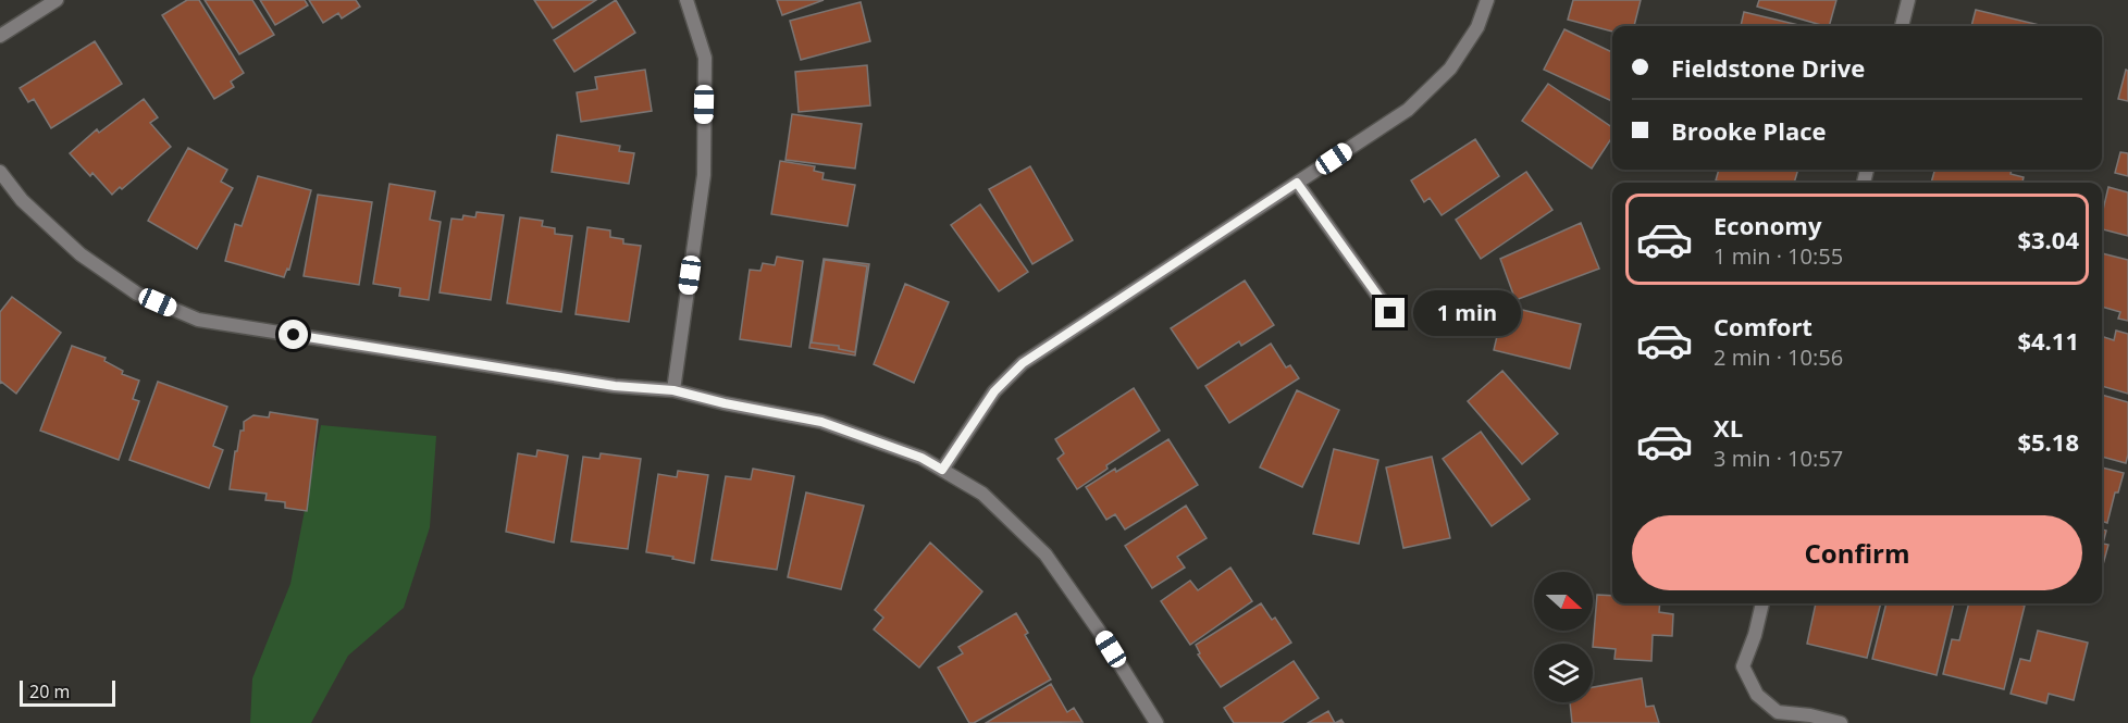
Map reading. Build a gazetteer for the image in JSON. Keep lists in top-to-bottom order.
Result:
{
  "scale_bar": "20 m",
  "north": "right",
  "page": {
    "banner": ["Fieldstone Drive", "Brooke Place"],
    "list": [
      {
        "name": "Economy",
        "note": "1 min · 10:55",
        "value": "$3.04"
      },
      {
        "name": "Comfort",
        "note": "2 min · 10:56",
        "value": "$4.11"
      },
      {
        "name": "XL",
        "note": "3 min · 10:57",
        "value": "$5.18"
      }
    ],
    "bubble": "1 min",
    "buttons": "Confirm",
    "scale": "20 m"
  }
}
